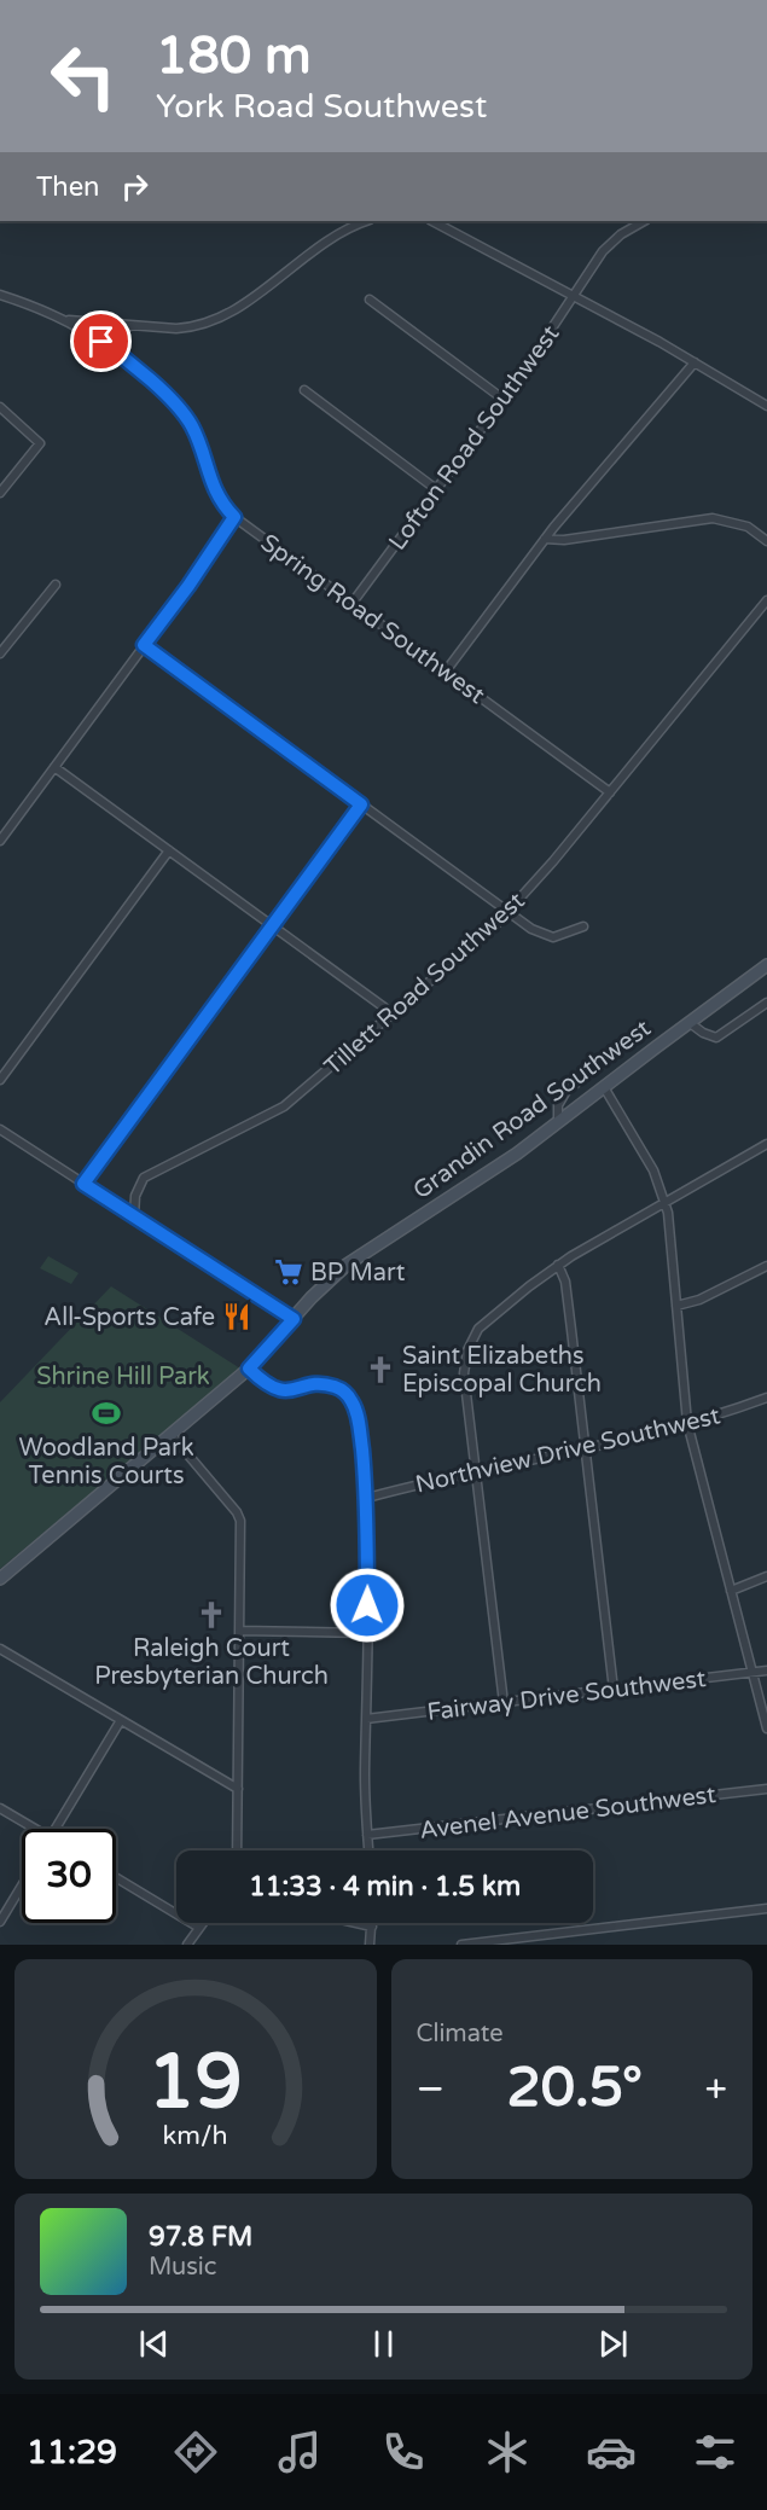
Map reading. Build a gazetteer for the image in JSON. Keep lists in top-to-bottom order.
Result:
{
  "streets": {
    "street": [
      "Lofton Road Southwest",
      "Spring Road Southwest",
      "Tillett Road Southwest",
      "Grandin Road Southwest",
      "Northview Drive Southwest",
      "Fairway Drive Southwest",
      "Avenel Avenue Southwest"
    ]
  },
  "crossings": [
    ["Lofton Road Southwest", "Spring Road Southwest"],
    ["Spring Road Southwest", "Tillett Road Southwest"]
  ],
  "parks": ["Shrine Hill Park"],
  "places": {
    "supermarket": ["BP Mart"],
    "restaurant": ["All-Sports Cafe"],
    "church": ["Saint Elizabeths Episcopal Church", "Raleigh Court Presbyterian Church"],
    "sports": ["Woodland Park Tennis Courts"]
  },
  "page": {
    "turn": ["180 m", "York Road Southwest"],
    "then": "Then",
    "limit": "30",
    "trip": "11:33 · 4 min · 1.5 km",
    "tile": "Climate",
    "heat": ["−", "20.5°", "+"],
    "song": ["97.8 FM", "Music"],
    "tabs": "11:29",
    "gauge": ["19", "km/h"]
  }
}
